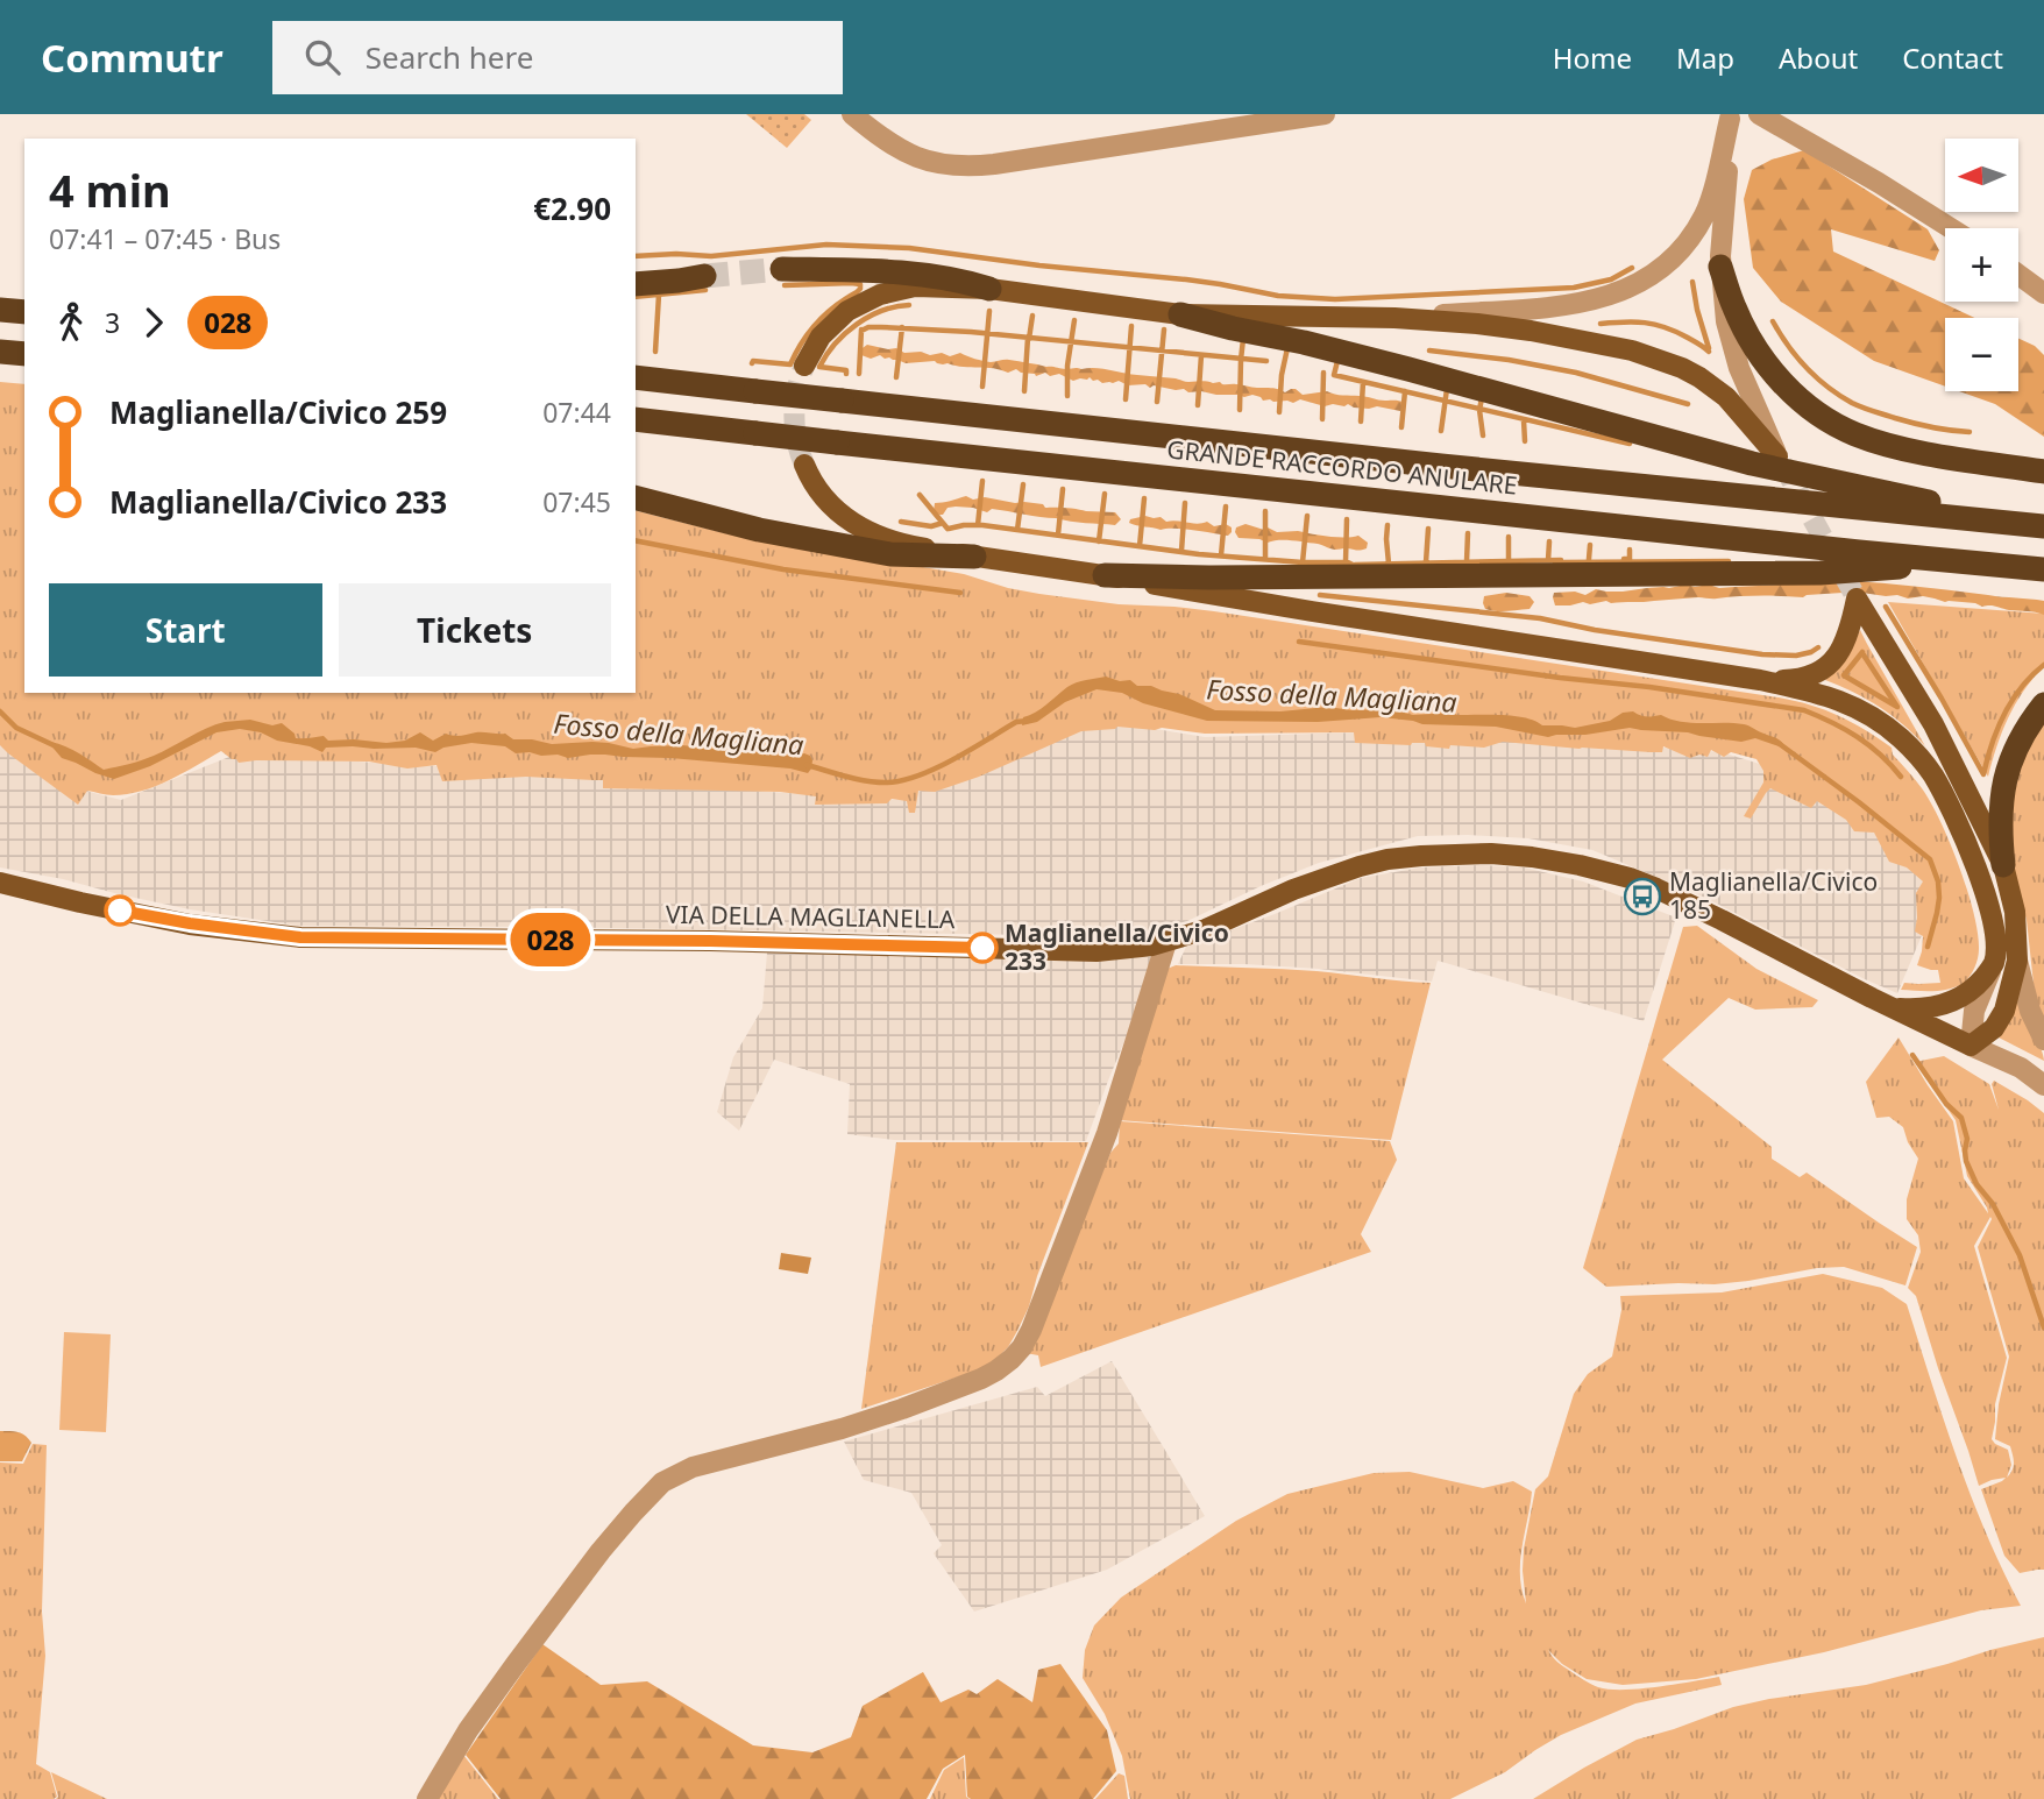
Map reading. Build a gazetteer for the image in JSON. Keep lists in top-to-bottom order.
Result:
{
  "streets": {
    "highway": ["GRANDE RACCORDO ANULARE"],
    "main road": ["VIA DELLA MAGLIANELLA"]
  },
  "water": ["Fosso della Magliana"],
  "places": {
    "bus stop": ["Maglianella/Civico 185"],
    "other": ["Maglianella/Civico 233"]
  },
  "lines": ["bus line 028"],
  "north": "left",
  "page": {
    "header": "Commutr",
    "search": "Search here",
    "nav": [
      "Home",
      "Map",
      "About",
      "Contact"
    ],
    "on_map": "028",
    "map_buttons": ["+", "−"],
    "heading": ["4 min", "07:41 – 07:45 · Bus", "€2.90"],
    "legs": ["3", "028"],
    "list": [
      {
        "name": "Maglianella/Civico 259",
        "value": "07:44"
      },
      {
        "name": "Maglianella/Civico 233",
        "value": "07:45"
      }
    ],
    "buttons": ["Start", "Tickets"]
  }
}
